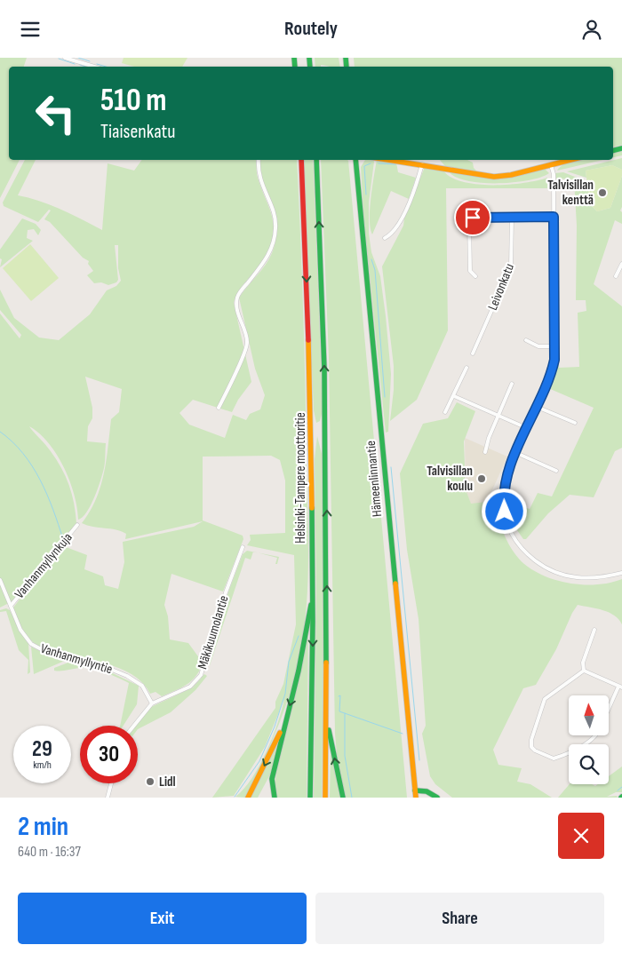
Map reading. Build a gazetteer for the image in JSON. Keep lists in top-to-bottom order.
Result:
{
  "streets": {
    "main road": ["Helsinki-Tampere moottoritie", "Hämeenlinnantie"],
    "street": [
      "Leivonkatu",
      "Vanhanmyllynkuja",
      "Mäkikuumolantie",
      "Vanhanmyllyntie"
    ]
  },
  "crossings": [
    ["Vanhanmyllynkuja", "Vanhanmyllyntie"],
    ["Mäkikuumolantie", "Vanhanmyllyntie"]
  ],
  "places": ["Talvisillan kenttä", "Talvisillan koulu", "Lidl"],
  "north": "top",
  "page": {
    "header": "Routely",
    "turn": ["510 m", "Tiaisenkatu"],
    "speed": "29 km/h",
    "limit": "30",
    "heading": ["2 min", "640 m · 16:37"],
    "buttons": ["Exit", "Share"]
  }
}
